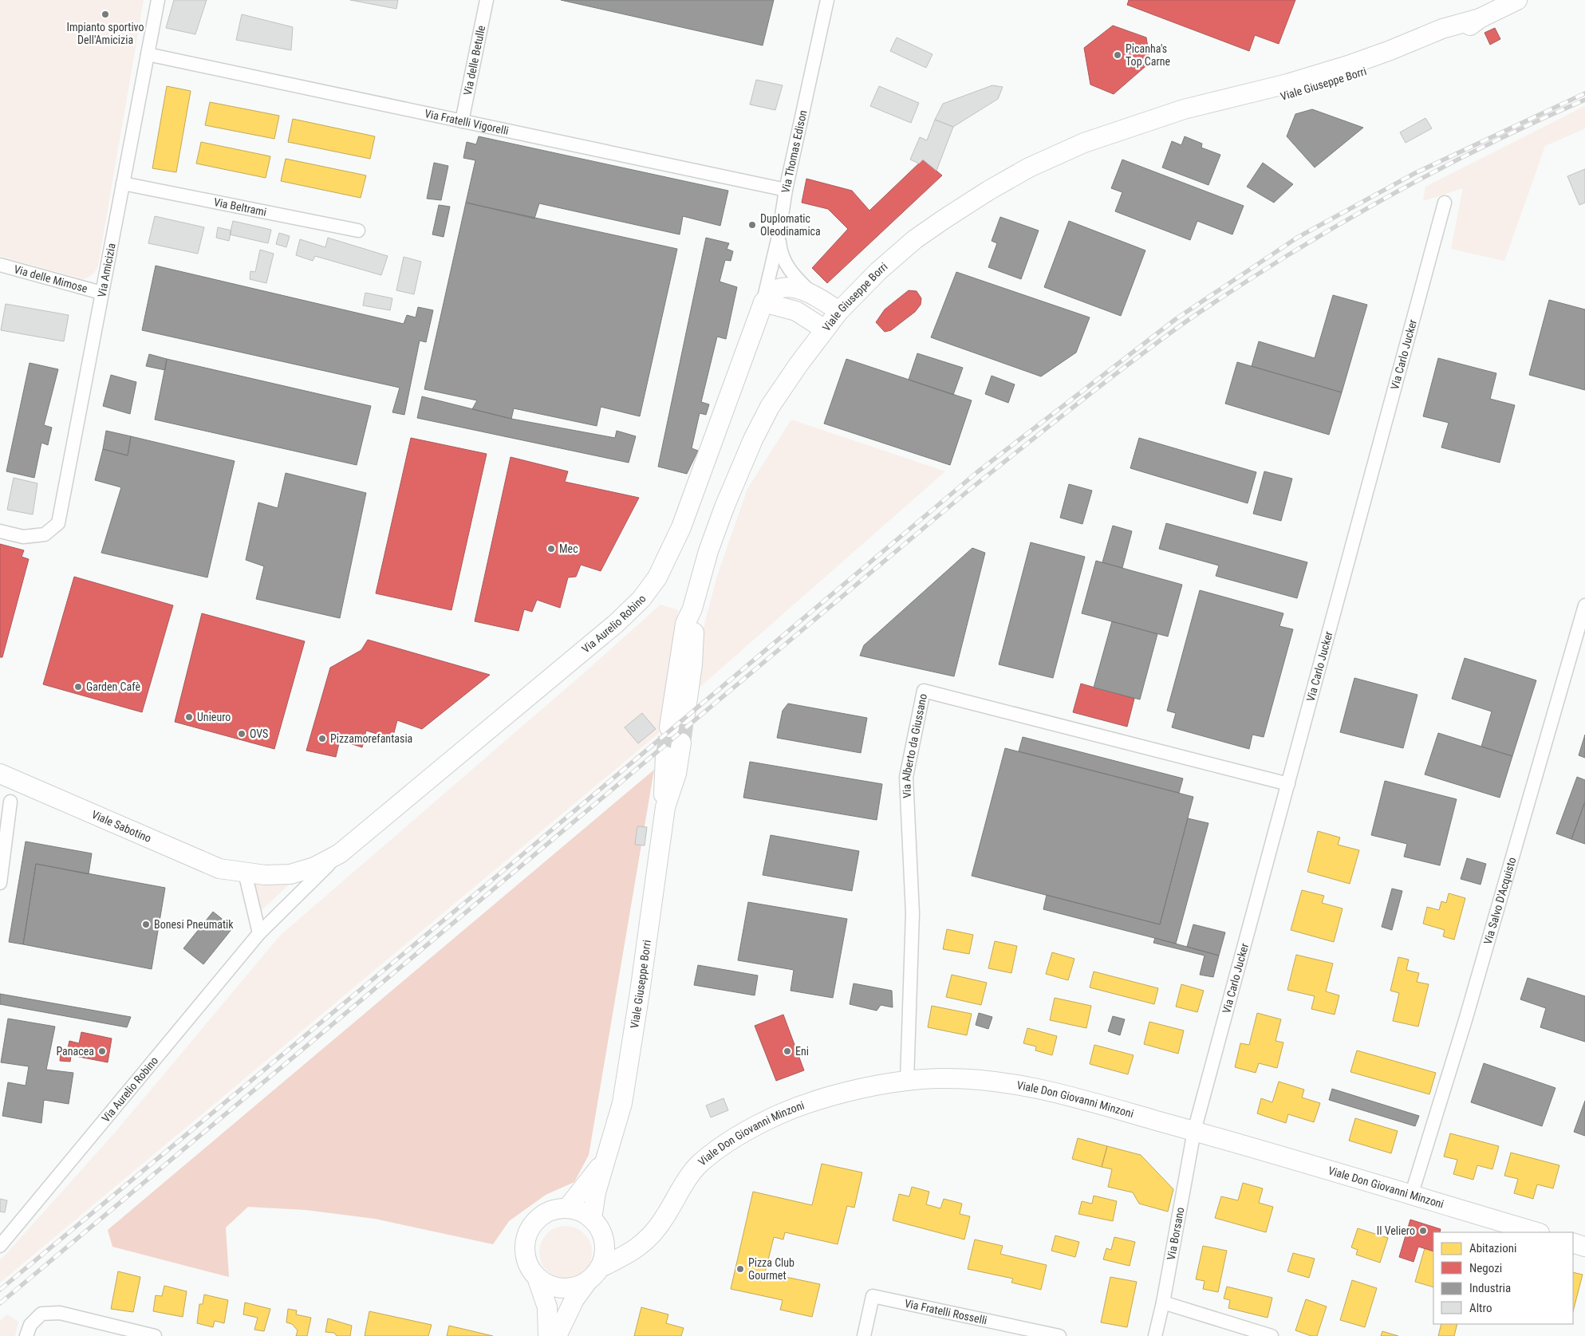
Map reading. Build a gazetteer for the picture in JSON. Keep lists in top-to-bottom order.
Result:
{
  "streets": {
    "street": [
      "Via delle Betulle",
      "Viale Giuseppe Borri",
      "Via Fratelli Vigorelli",
      "Via Thomas Edison",
      "Via Beltrami",
      "Via Amicizia",
      "Via delle Mimose",
      "Via Carlo Jucker",
      "Via Aurelio Robino",
      "Via Alberto da Giussano",
      "Viale Sabotino",
      "Via Salvo D'Acquisto",
      "Viale Don Giovanni Minzoni",
      "Via Borsano",
      "Via Fratelli Rosselli"
    ]
  },
  "crossings": [
    ["Via delle Betulle", "Via Fratelli Vigorelli"],
    ["Viale Giuseppe Borri", "Viale Don Giovanni Minzoni"],
    ["Via Fratelli Vigorelli", "Via Thomas Edison"],
    ["Via Fratelli Vigorelli", "Via Amicizia"],
    ["Via Thomas Edison", "Via Aurelio Robino"],
    ["Via Beltrami", "Via Amicizia"],
    ["Via Amicizia", "Via delle Mimose"],
    ["Via Carlo Jucker", "Via Alberto da Giussano"],
    ["Via Carlo Jucker", "Viale Don Giovanni Minzoni"],
    ["Via Carlo Jucker", "Via Borsano"],
    ["Via Aurelio Robino", "Viale Sabotino"],
    ["Via Alberto da Giussano", "Viale Don Giovanni Minzoni"],
    ["Via Salvo D'Acquisto", "Viale Don Giovanni Minzoni"],
    ["Viale Don Giovanni Minzoni", "Via Borsano"]
  ],
  "places": [
    "Impianto sportivo Dell'Amicizia",
    "Picanha's Top Carne",
    "Duplomatic Oleodinamica",
    "Mec",
    "Garden Cafè",
    "Unieuro",
    "OVS",
    "Pizzamorefantasia",
    "Bonesi Pneumatik",
    "Panacea",
    "Eni",
    "Il Veliero",
    "Pizza Club Gourmet"
  ],
  "legend": [
    "Abitazioni",
    "Negozi",
    "Industria",
    "Altro"
  ]
}
